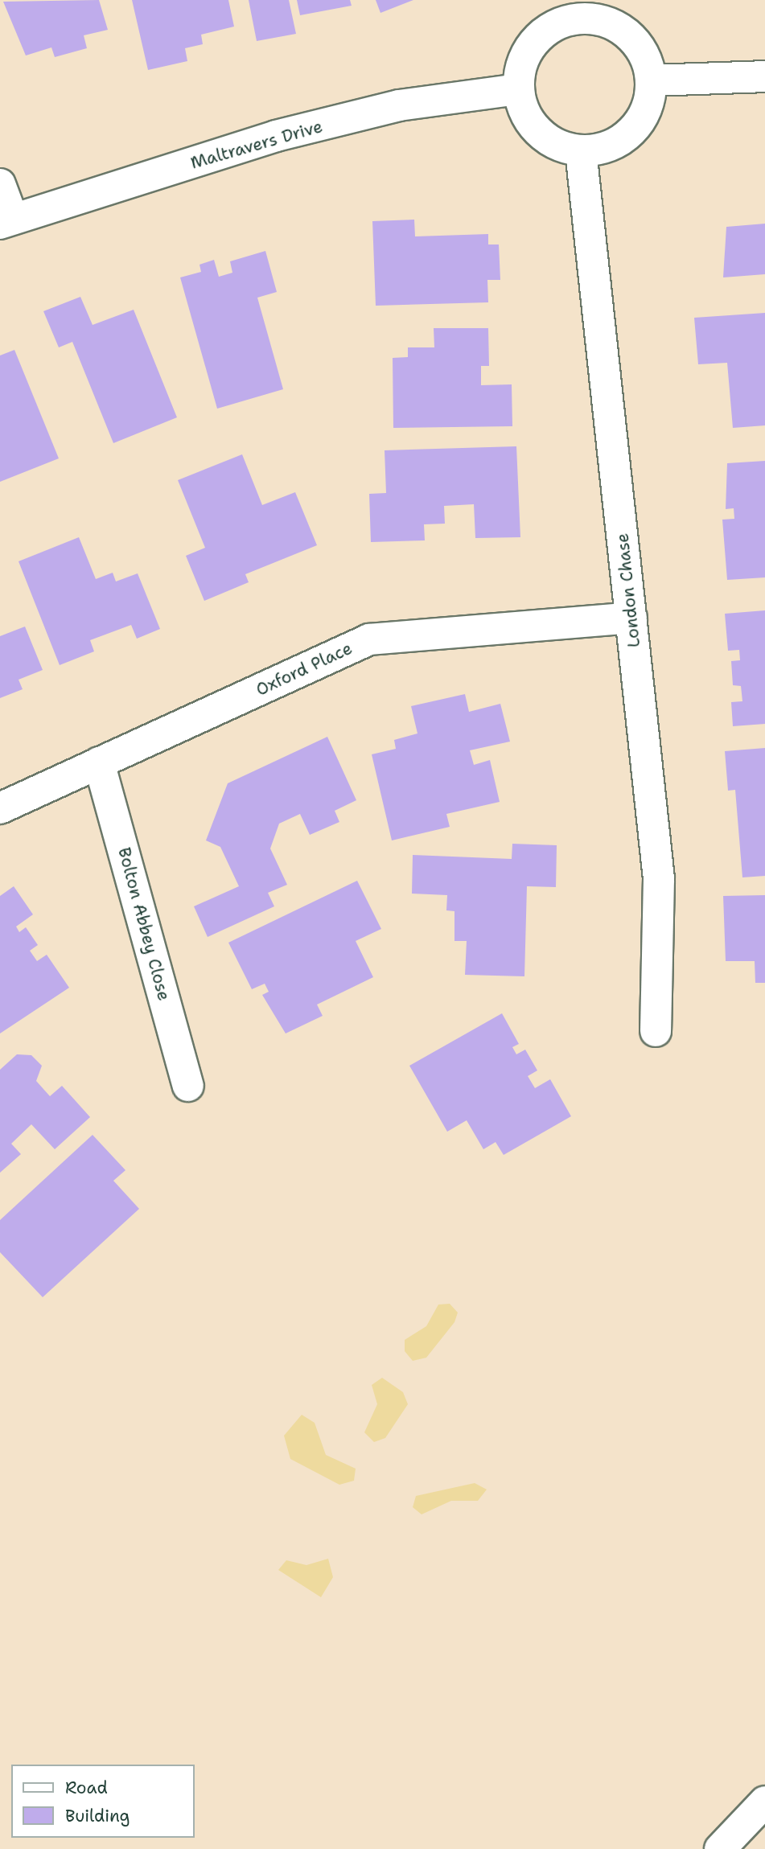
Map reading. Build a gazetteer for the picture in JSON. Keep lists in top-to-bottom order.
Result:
{
  "streets": {
    "street": [
      "Maltravers Drive",
      "London Chase",
      "Oxford Place",
      "Bolton Abbey Close"
    ]
  },
  "crossings": [
    ["Maltravers Drive", "London Chase"],
    ["London Chase", "Oxford Place"],
    ["Oxford Place", "Bolton Abbey Close"]
  ],
  "legend": ["Road", "Building"]
}
